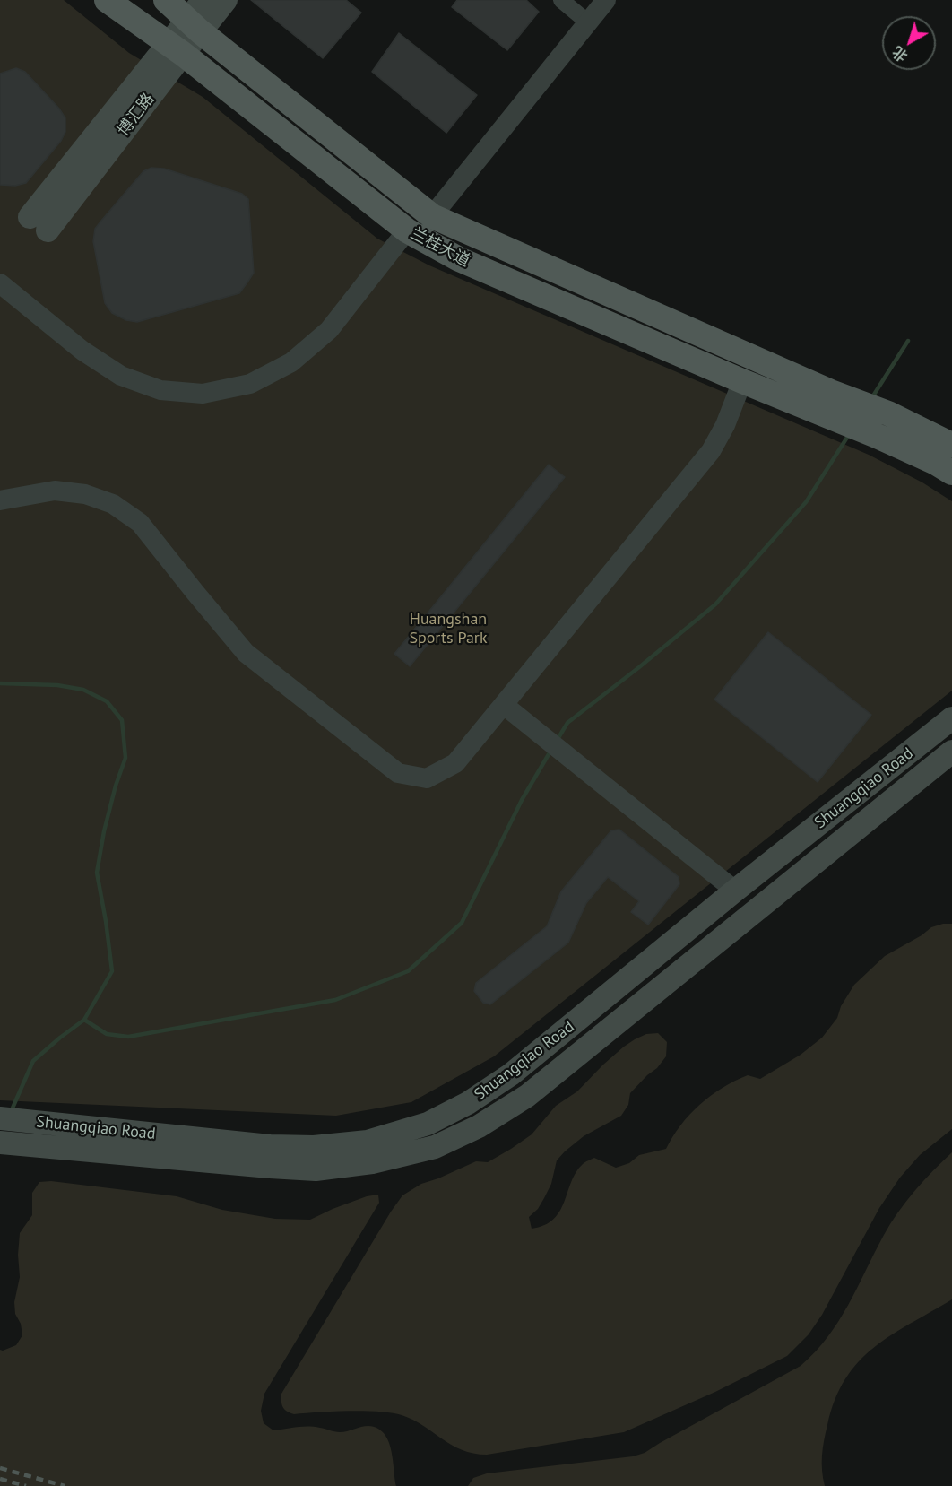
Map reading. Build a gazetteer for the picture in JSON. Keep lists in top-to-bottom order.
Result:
{
  "streets": {
    "main road": ["博汇路", "兰桂大道", "Shuangqiao Road"]
  },
  "crossings": [
    ["博汇路", "兰桂大道"]
  ],
  "parks": ["Huangshan Sports Park"],
  "north": "bottom left"
}
